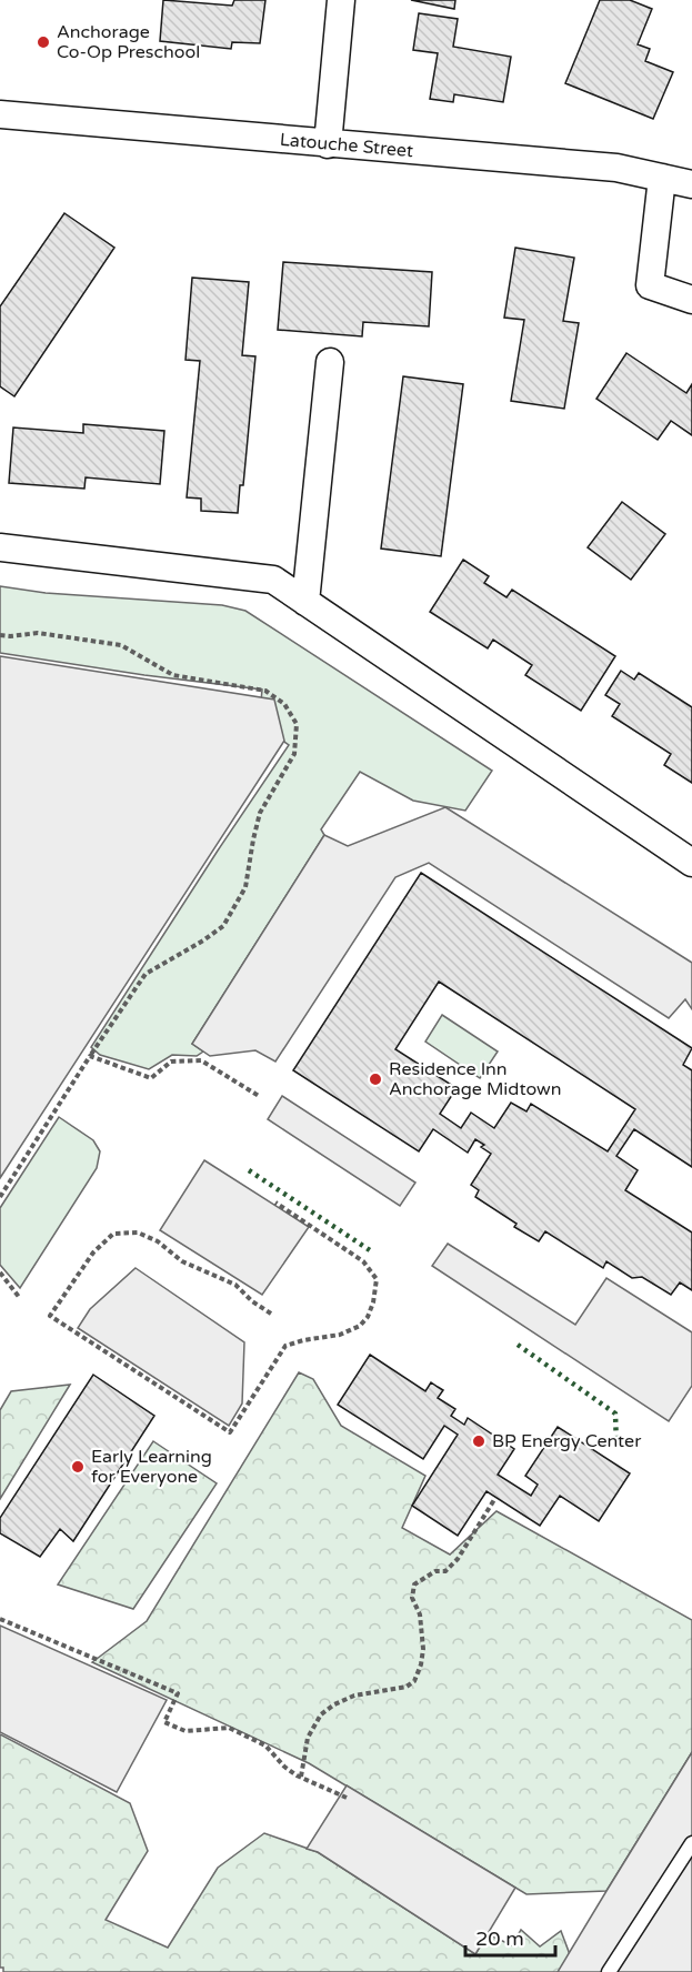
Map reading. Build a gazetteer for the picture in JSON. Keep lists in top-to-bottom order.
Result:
{
  "streets": {
    "street": ["Latouche Street"]
  },
  "places": [
    "Anchorage Co-Op Preschool",
    "Residence Inn Anchorage Midtown",
    "BP Energy Center",
    "Early Learning for Everyone"
  ],
  "scale_bar": "20 m"
}
